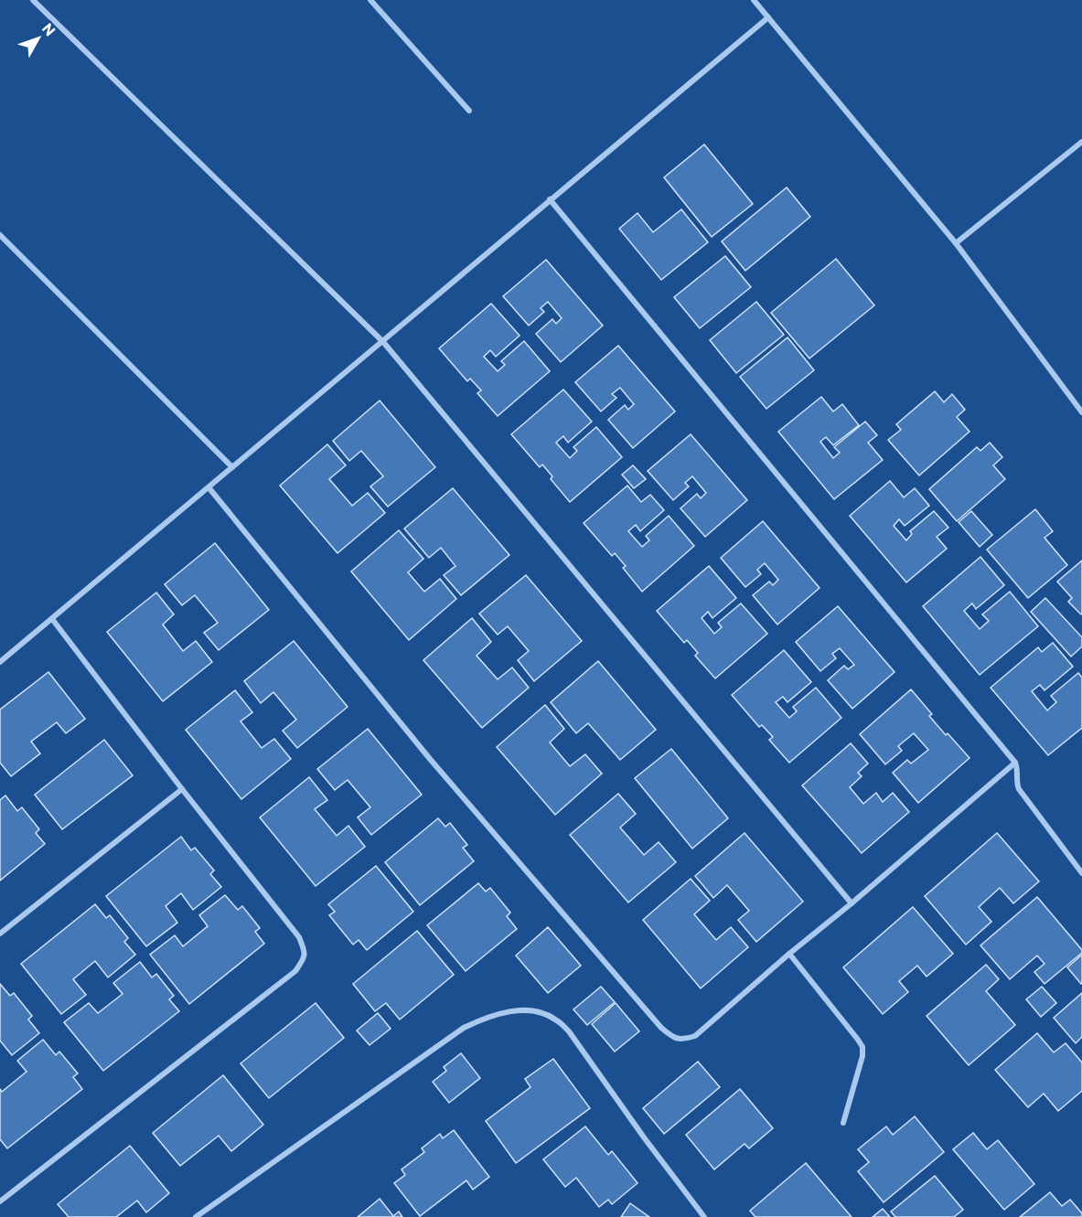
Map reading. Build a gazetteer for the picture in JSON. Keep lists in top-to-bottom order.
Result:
{
  "north": "top right"
}
